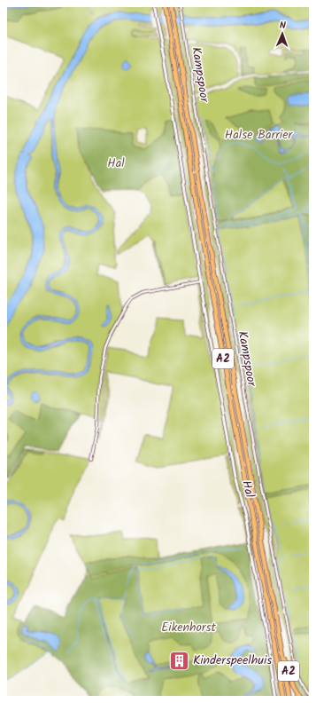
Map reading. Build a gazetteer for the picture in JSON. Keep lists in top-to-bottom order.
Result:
{
  "streets": {
    "highway": ["A2"],
    "street": ["Kampspoor", "Hal"]
  },
  "parks": ["Halse Barrier", "Hal", "Eikenhorst"],
  "places": {
    "building": ["Kinderspeelhuis"]
  },
  "north": "top"
}
